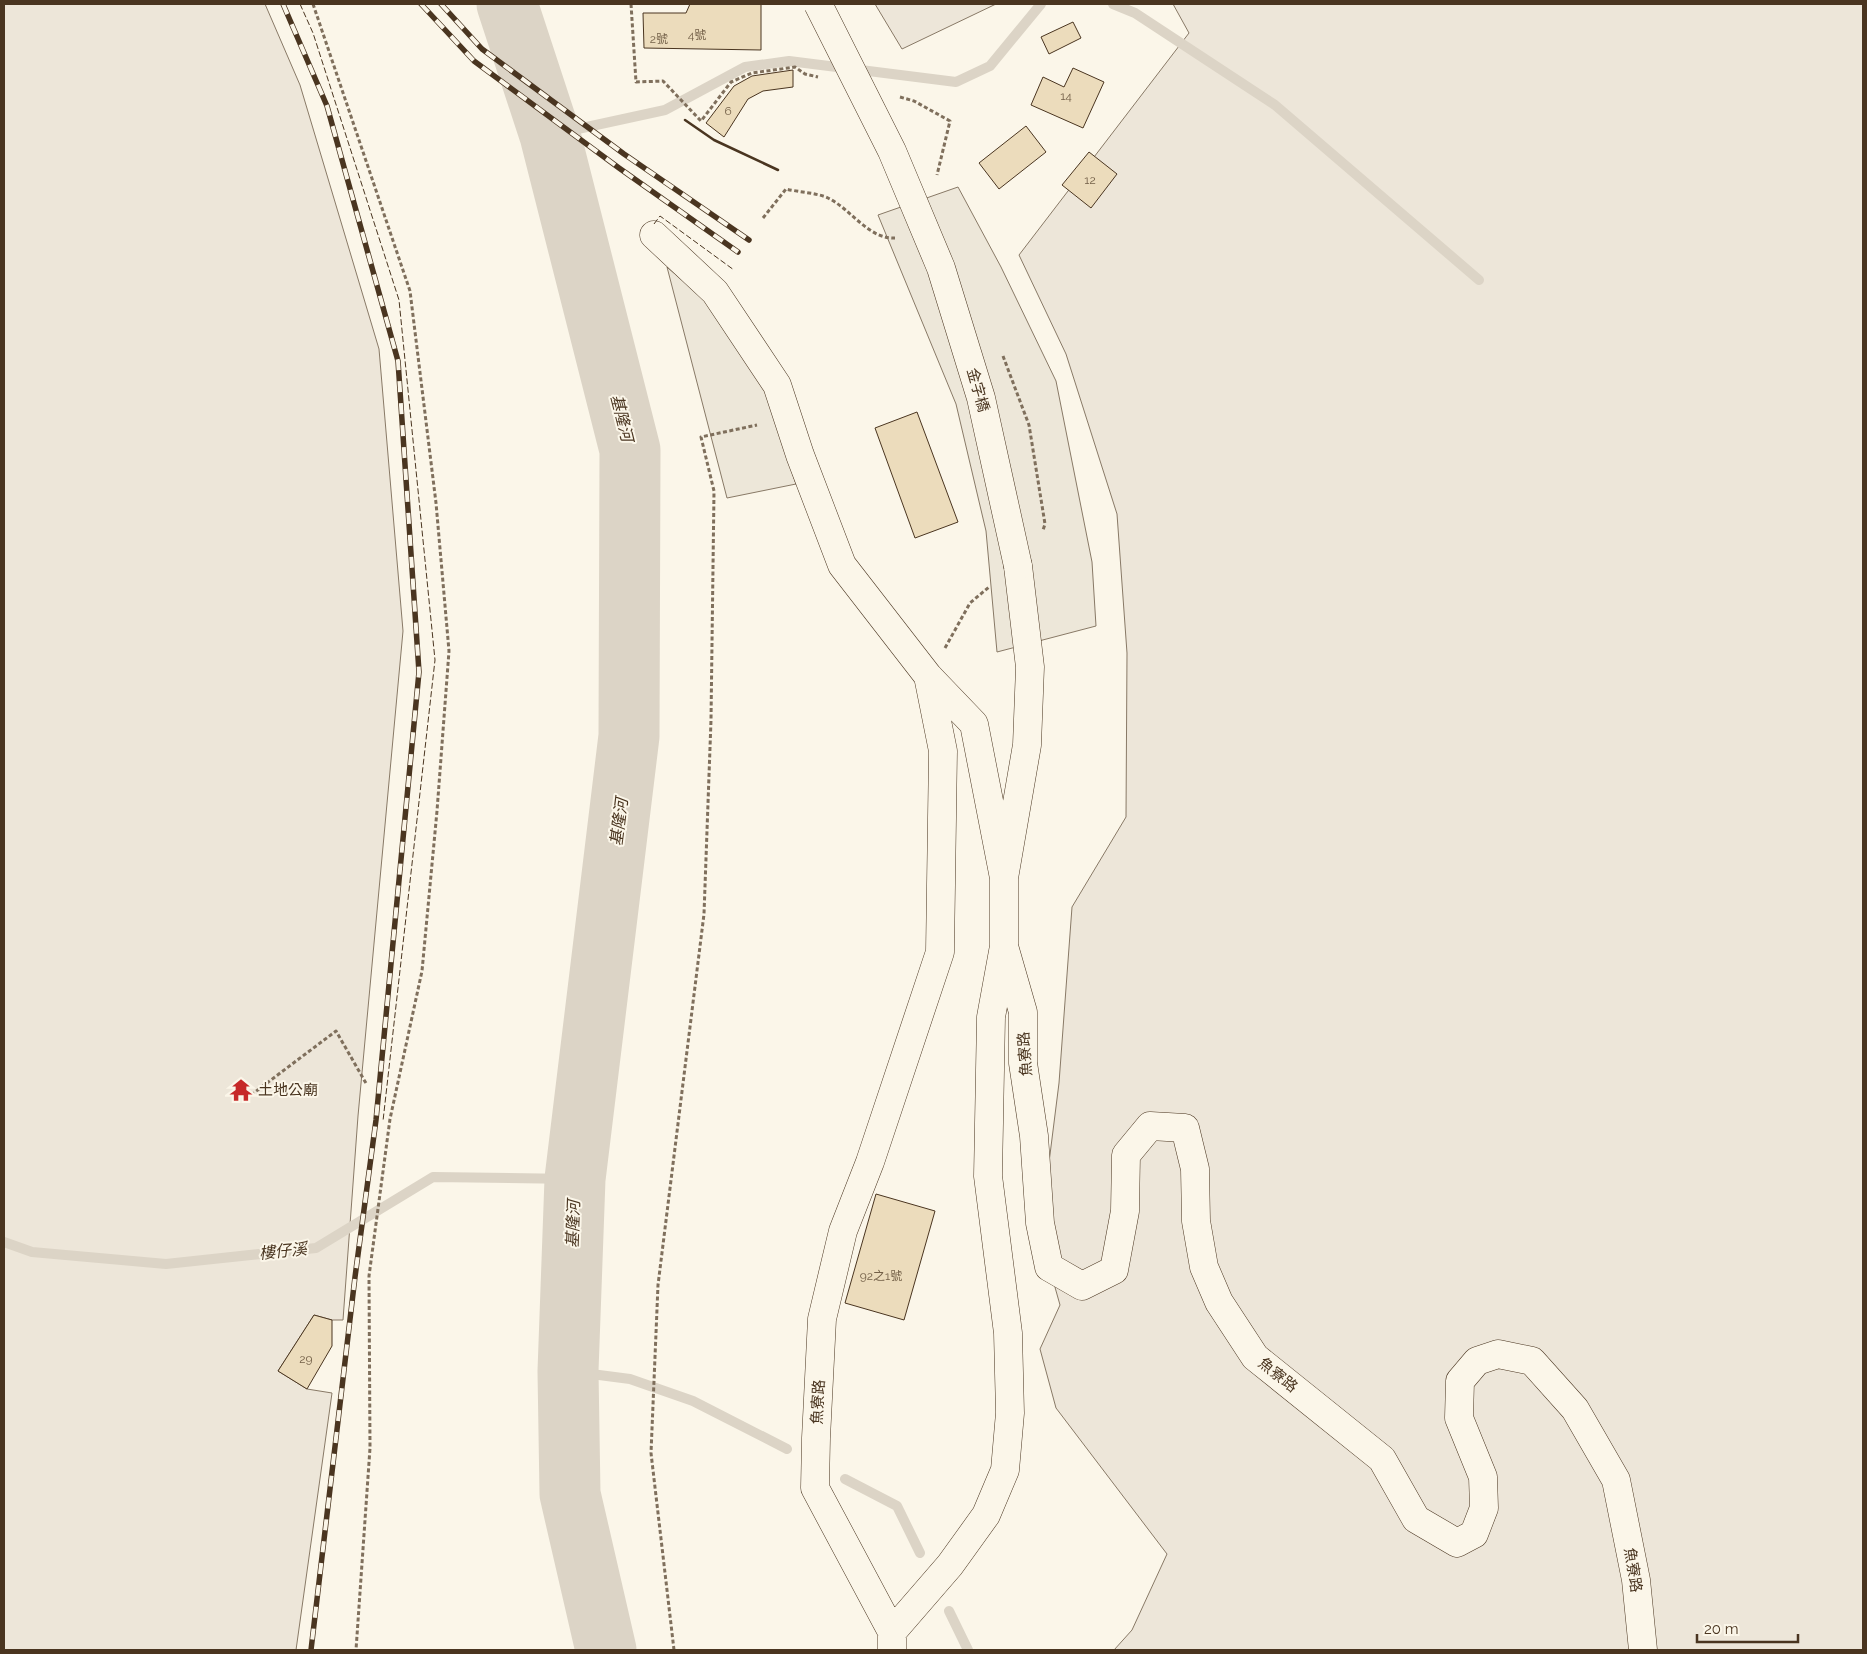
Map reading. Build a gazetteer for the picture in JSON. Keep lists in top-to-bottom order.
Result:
{
  "streets": {
    "street": ["金字橋", "魚寮路"]
  },
  "crossings": [
    ["金字橋", "魚寮路"]
  ],
  "water": ["基隆河", "樓仔溪"],
  "places": {
    "temple": ["土地公廟"]
  },
  "house_numbers": [
    "4號",
    "2號",
    "14",
    "6",
    "12",
    "92之1號",
    "29"
  ],
  "scale_bar": "20 m"
}
